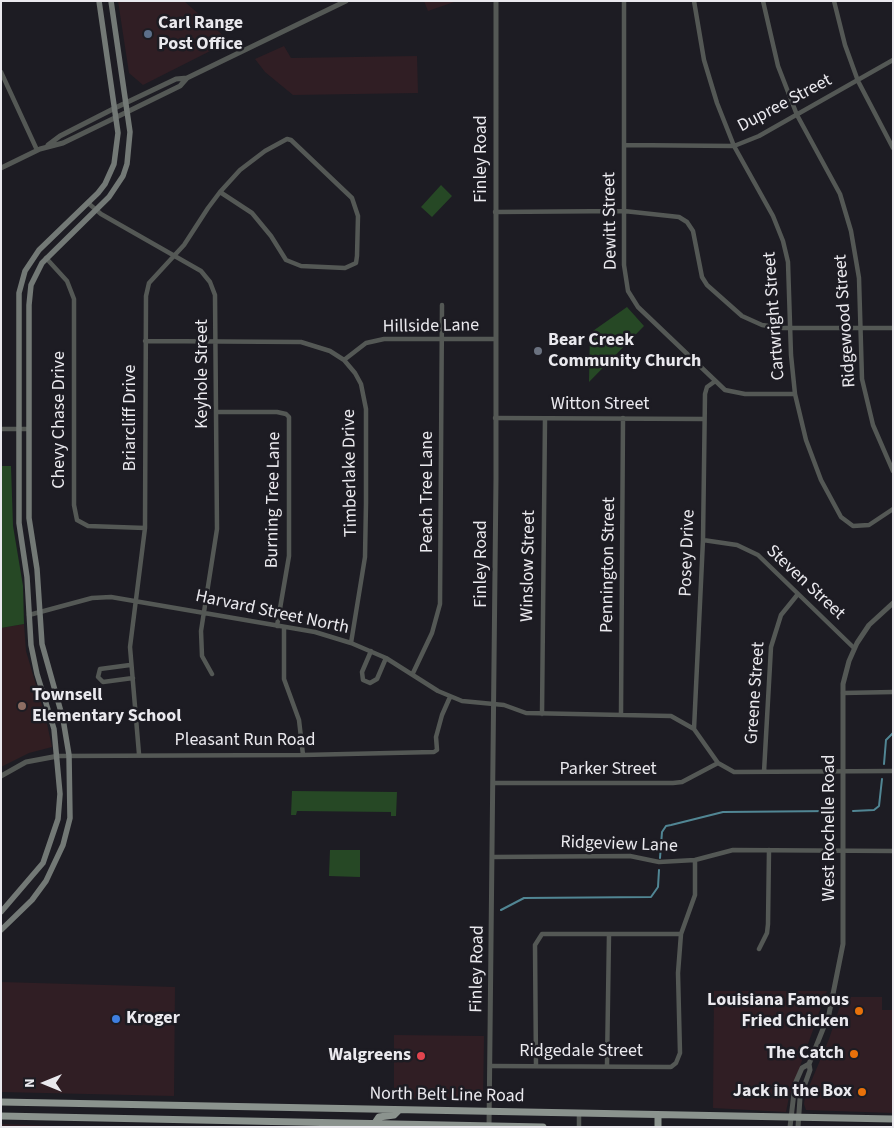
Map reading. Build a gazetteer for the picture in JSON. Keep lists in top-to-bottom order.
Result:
{
  "streets": {
    "main road": ["North Belt Line Road"],
    "street": [
      "Dupree Street",
      "Finley Road",
      "Dewitt Street",
      "Cartwright Street",
      "Ridgewood Street",
      "Hillside Lane",
      "Keyhole Street",
      "Witton Street",
      "Briarcliff Drive",
      "Chevy Chase Drive",
      "Timberlake Drive",
      "Peach Tree Lane",
      "Burning Tree Lane",
      "Posey Drive",
      "Pennington Street",
      "Winslow Street",
      "Steven Street",
      "Harvard Street North",
      "Greene Street",
      "Pleasant Run Road",
      "Parker Street",
      "West Rochelle Road",
      "Ridgeview Lane",
      "Ridgedale Street"
    ]
  },
  "crossings": [
    ["Dupree Street", "Dewitt Street"],
    ["Dupree Street", "Cartwright Street"],
    ["Dupree Street", "Ridgewood Street"],
    ["Finley Road", "Hillside Lane"],
    ["Finley Road", "Witton Street"],
    ["Finley Road", "Harvard Street North"],
    ["Finley Road", "Parker Street"],
    ["Finley Road", "Ridgeview Lane"],
    ["Finley Road", "Ridgedale Street"],
    ["Finley Road", "North Belt Line Road"],
    ["Dewitt Street", "Cartwright Street"],
    ["Dewitt Street", "Posey Drive"],
    ["Hillside Lane", "Timberlake Drive"],
    ["Hillside Lane", "Peach Tree Lane"],
    ["Keyhole Street", "Briarcliff Drive"],
    ["Keyhole Street", "Timberlake Drive"],
    ["Keyhole Street", "Burning Tree Lane"],
    ["Keyhole Street", "Harvard Street North"],
    ["Witton Street", "Posey Drive"],
    ["Witton Street", "Pennington Street"],
    ["Witton Street", "Winslow Street"],
    ["Briarcliff Drive", "Chevy Chase Drive"],
    ["Briarcliff Drive", "Timberlake Drive"],
    ["Briarcliff Drive", "Harvard Street North"],
    ["Briarcliff Drive", "Pleasant Run Road"],
    ["Timberlake Drive", "Harvard Street North"],
    ["Peach Tree Lane", "Harvard Street North"],
    ["Burning Tree Lane", "Harvard Street North"],
    ["Posey Drive", "Steven Street"],
    ["Posey Drive", "Harvard Street North"],
    ["Pennington Street", "Harvard Street North"],
    ["Winslow Street", "Harvard Street North"],
    ["Steven Street", "Greene Street"],
    ["Steven Street", "West Rochelle Road"],
    ["Harvard Street North", "Pleasant Run Road"],
    ["Harvard Street North", "Parker Street"],
    ["West Rochelle Road", "Ridgeview Lane"],
    ["West Rochelle Road", "North Belt Line Road"]
  ],
  "places": [
    "Carl Range Post Office",
    "Bear Creek Community Church",
    "Townsell Elementary School",
    "Louisiana Famous Fried Chicken",
    "Kroger",
    "The Catch",
    "Walgreens",
    "Jack in the Box"
  ],
  "north": "left"
}
